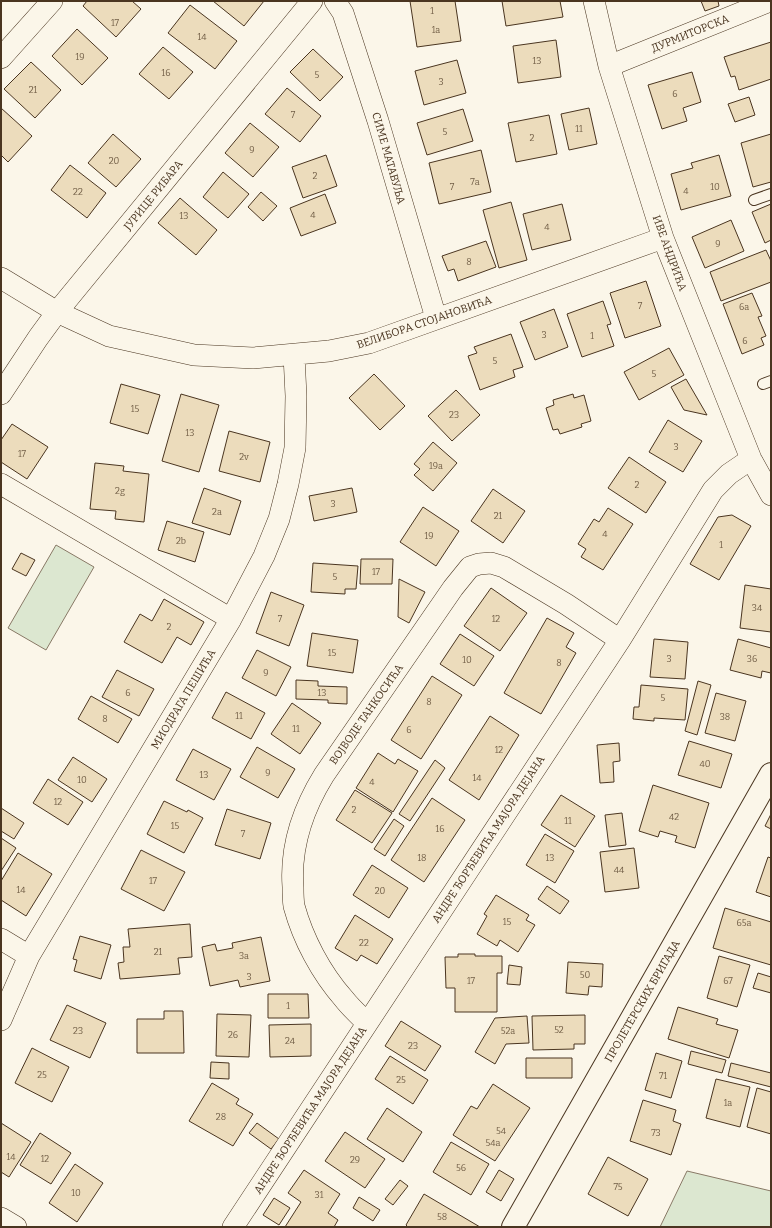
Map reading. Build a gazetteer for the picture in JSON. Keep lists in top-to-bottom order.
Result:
{
  "streets": {
    "street": [
      "ДУРМИТОРСКА",
      "СИМЕ МАТАВУЉА",
      "ЈУРИЦЕ РИБАРА",
      "ИВЕ АНДРИЋА",
      "ВЕЛИБОРА СТОЈАНОВИЋА",
      "МИОДРАГА ПЕШИЋА",
      "ВОЈВОДЕ ТАНКОСИЋА",
      "АНДРЕ ЂОРЂЕВИЋА МАЈОРА ДЕЈАНА",
      "ПРОЛЕТЕРСКИХ БРИГАДА"
    ]
  },
  "crossings": [
    ["ДУРМИТОРСКА", "ИВЕ АНДРИЋА"],
    ["СИМЕ МАТАВУЉА", "ВЕЛИБОРА СТОЈАНОВИЋА"],
    ["ЈУРИЦЕ РИБАРА", "ВЕЛИБОРА СТОЈАНОВИЋА"],
    ["ИВЕ АНДРИЋА", "ВЕЛИБОРА СТОЈАНОВИЋА"],
    ["ИВЕ АНДРИЋА", "АНДРЕ ЂОРЂЕВИЋА МАЈОРА ДЕЈАНА"],
    ["ВЕЛИБОРА СТОЈАНОВИЋА", "МИОДРАГА ПЕШИЋА"],
    ["ВОЈВОДЕ ТАНКОСИЋА", "АНДРЕ ЂОРЂЕВИЋА МАЈОРА ДЕЈАНА"]
  ],
  "house_numbers": [
    "1",
    "17",
    "1a",
    "14",
    "19",
    "13",
    "16",
    "5",
    "3",
    "21",
    "6",
    "7",
    "11",
    "5",
    "2",
    "9",
    "20",
    "2",
    "7a",
    "7",
    "10",
    "4",
    "22",
    "4",
    "13",
    "4",
    "9",
    "8",
    "7",
    "6a",
    "3",
    "1",
    "6",
    "5",
    "5",
    "15",
    "23",
    "13",
    "3",
    "17",
    "2v",
    "19a",
    "2",
    "2g",
    "3",
    "2a",
    "21",
    "4",
    "19",
    "2b",
    "1",
    "17",
    "5",
    "34",
    "7",
    "12",
    "2",
    "15",
    "3",
    "36",
    "10",
    "8",
    "9",
    "6",
    "13",
    "5",
    "8",
    "11",
    "38",
    "8",
    "11",
    "6",
    "12",
    "40",
    "9",
    "13",
    "14",
    "10",
    "4",
    "12",
    "2",
    "42",
    "11",
    "15",
    "16",
    "7",
    "18",
    "13",
    "44",
    "17",
    "14",
    "20",
    "15",
    "65a",
    "22",
    "21",
    "3a",
    "50",
    "3",
    "17",
    "67",
    "1",
    "52",
    "23",
    "52a",
    "26",
    "24",
    "23",
    "25",
    "71",
    "25",
    "1a",
    "28",
    "54",
    "73",
    "54a",
    "14",
    "12",
    "29",
    "56",
    "75",
    "10",
    "31",
    "58"
  ]
}
